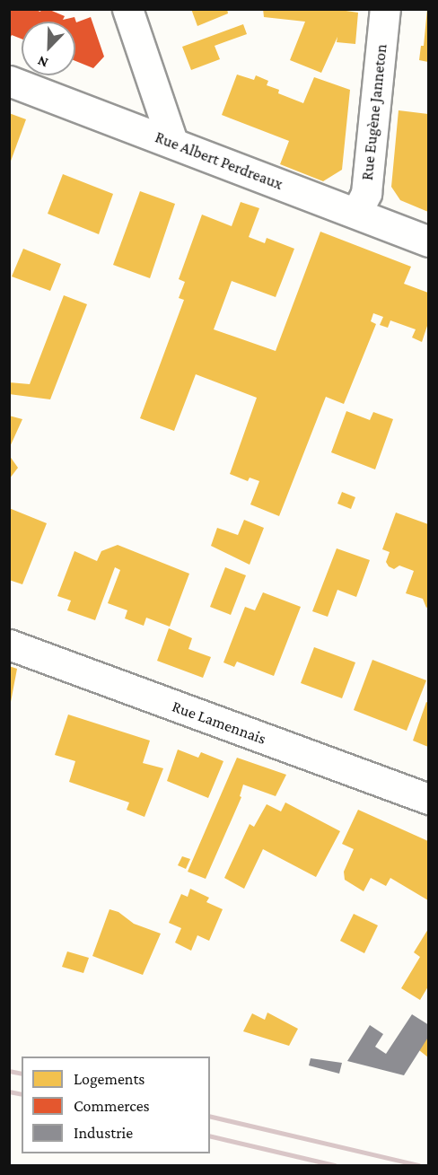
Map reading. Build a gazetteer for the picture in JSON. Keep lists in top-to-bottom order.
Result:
{
  "streets": {
    "street": ["Rue Eugène Janneton", "Rue Albert Perdreaux", "Rue Lamennais"]
  },
  "crossings": [
    ["Rue Eugène Janneton", "Rue Albert Perdreaux"]
  ],
  "legend": ["Logements", "Commerces", "Industrie"],
  "north": "bottom left"
}
